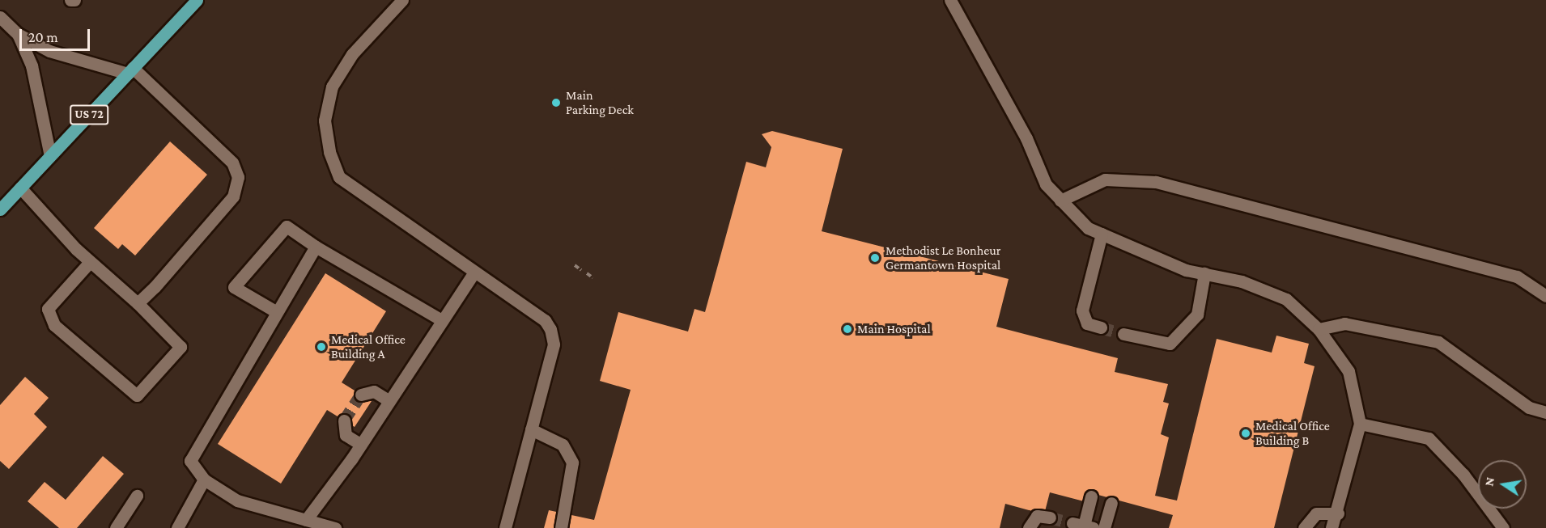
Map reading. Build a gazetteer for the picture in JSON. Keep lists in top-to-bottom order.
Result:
{
  "streets": {
    "main road": ["US 72"]
  },
  "places": [
    "Main Parking Deck",
    "Methodist Le Bonheur Germantown Hospital",
    "Main Hospital",
    "Medical Office Building A",
    "Medical Office Building B"
  ],
  "scale_bar": "20 m",
  "north": "left"
}
